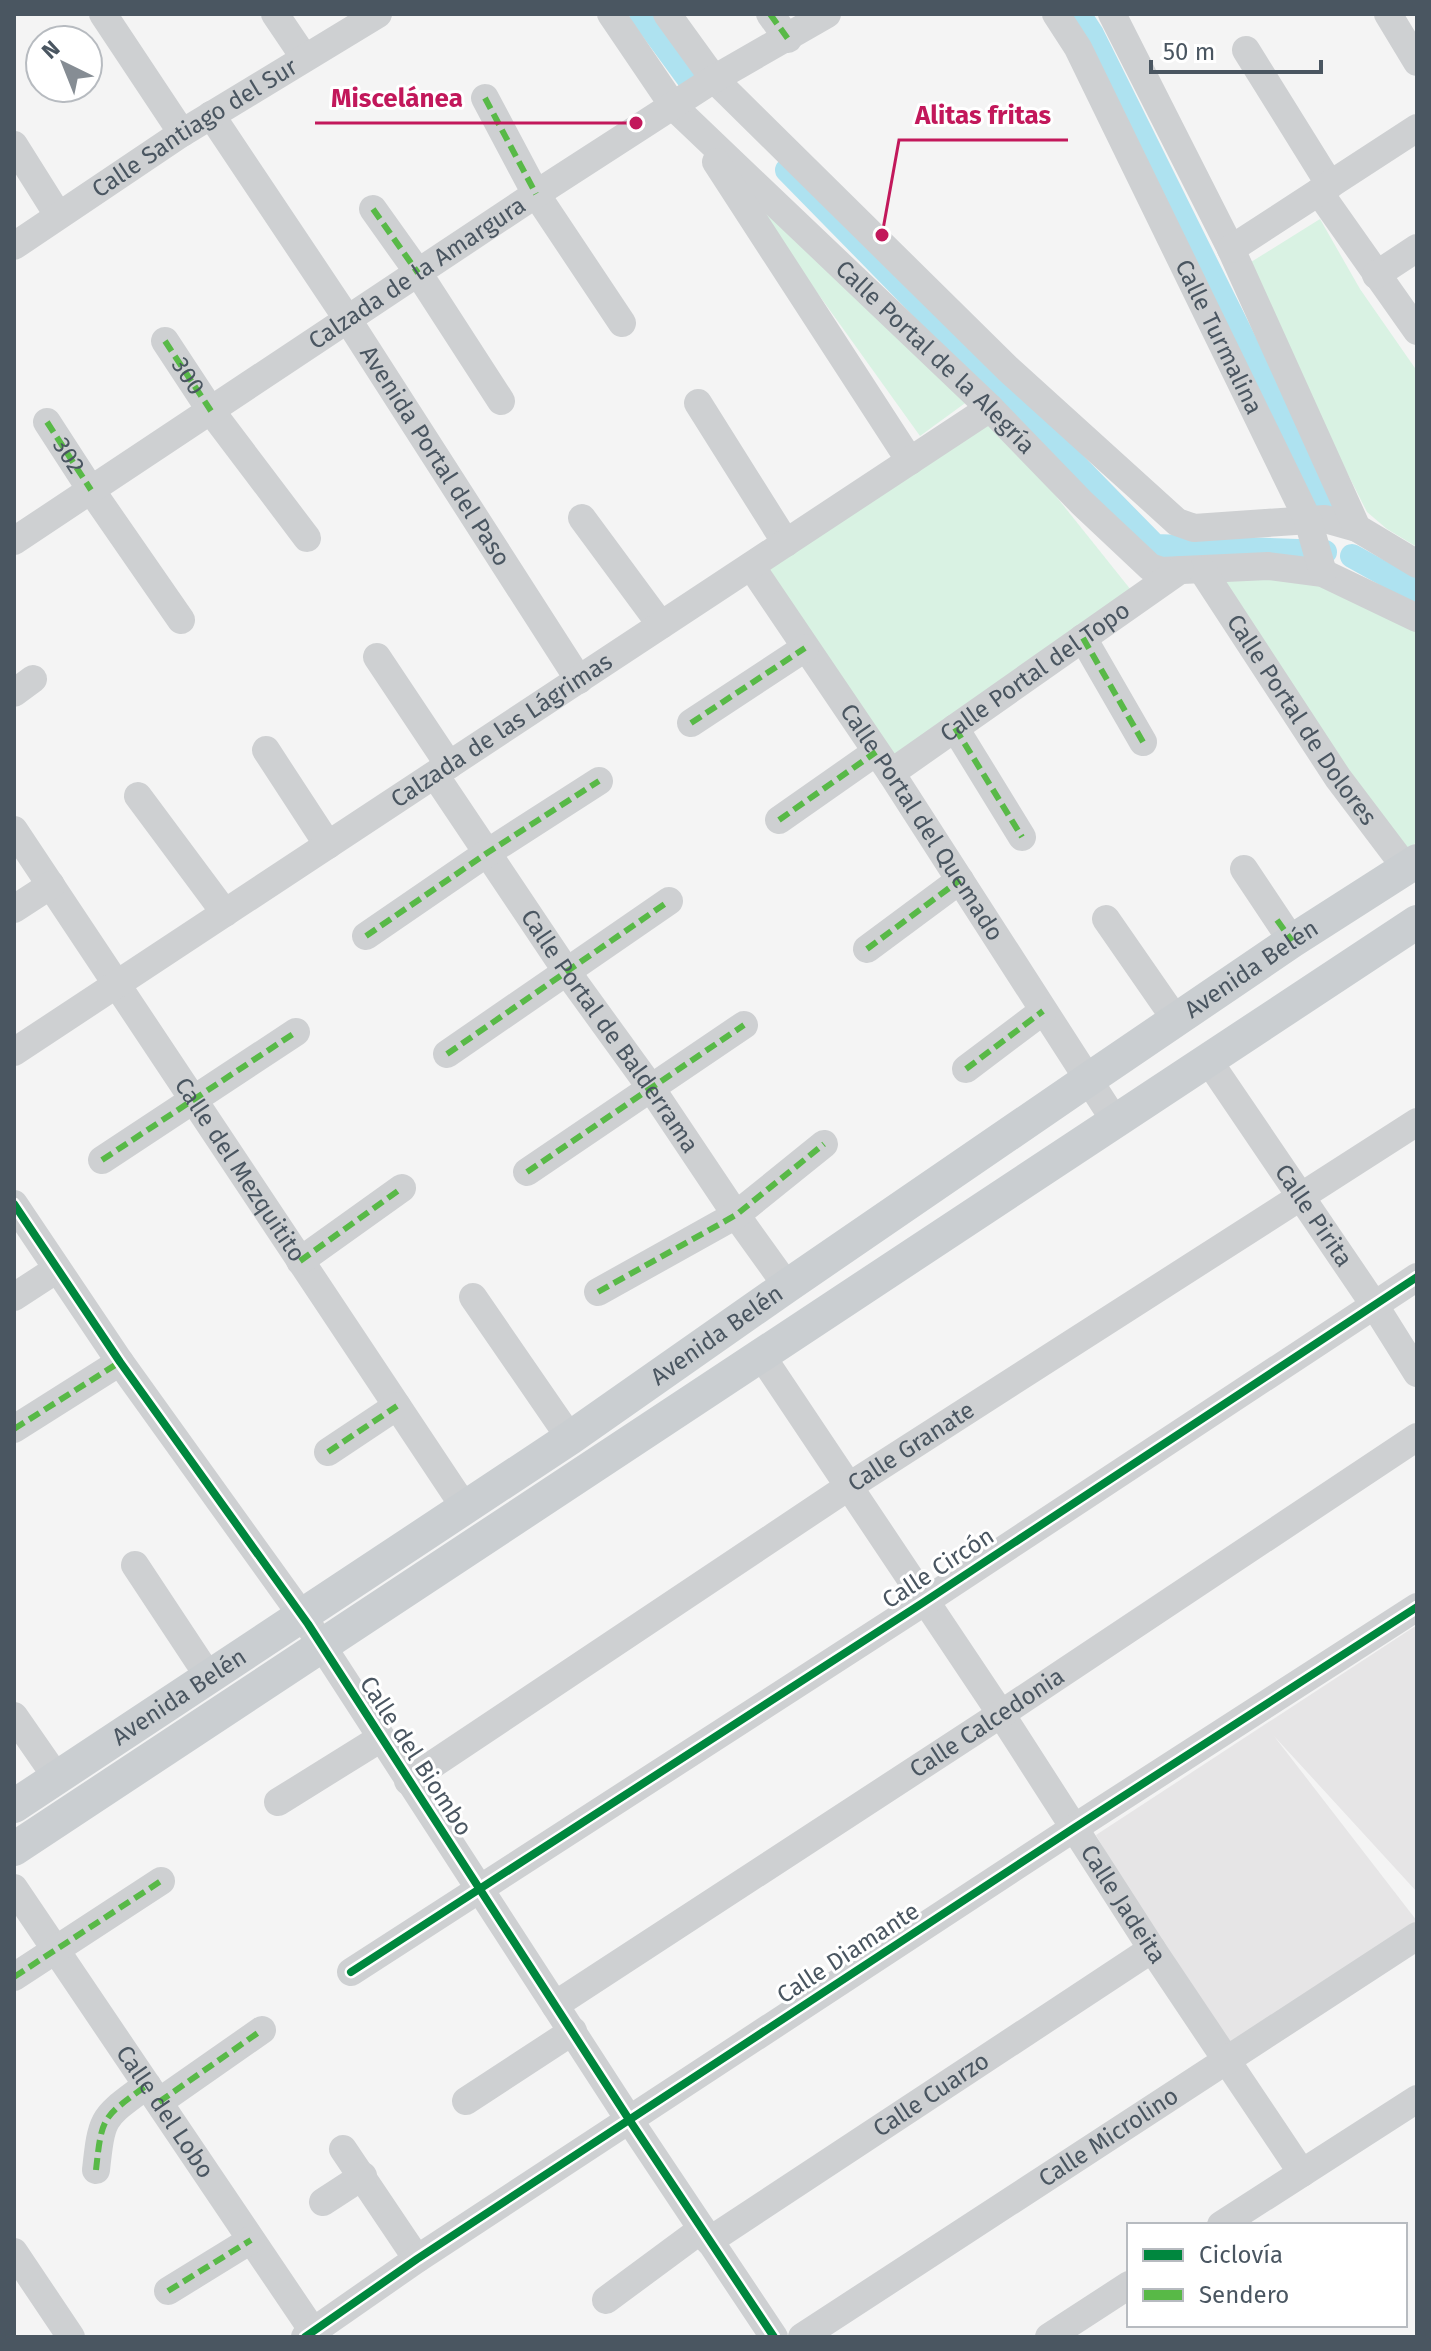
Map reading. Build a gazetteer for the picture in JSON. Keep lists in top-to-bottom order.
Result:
{
  "streets": {
    "main road": ["Avenida Belén"],
    "street": [
      "Calle Santiago del Sur",
      "Calzada de la Amargura",
      "Calle Turmalina",
      "Calle Portal de la Alegría",
      "300",
      "302",
      "Avenida Portal del Paso",
      "Calle Portal del Topo",
      "Calle Portal de Dolores",
      "Calzada de las Lágrimas",
      "Calle Portal del Quemado",
      "Calle Portal de Balderrama",
      "Calle del Mezquitito",
      "Calle Pirita",
      "Calle Granate",
      "Calle Circón",
      "Calle Calcedonia",
      "Calle del Biombo",
      "Calle Jadeita",
      "Calle Diamante",
      "Calle Cuarzo",
      "Calle del Lobo",
      "Calle Microlino"
    ]
  },
  "crossings": [
    ["Calle Santiago del Sur", "Avenida Portal del Paso"],
    ["Calzada de la Amargura", "Calle Portal de la Alegría"],
    ["Calzada de la Amargura", "300"],
    ["Calzada de la Amargura", "302"],
    ["Calzada de la Amargura", "Avenida Portal del Paso"],
    ["Calle Turmalina", "Calle Portal de la Alegría"],
    ["Calle Portal de la Alegría", "Calle Portal del Topo"],
    ["Calle Portal de la Alegría", "Calle Portal de Dolores"],
    ["Calle Portal de la Alegría", "Calzada de las Lágrimas"],
    ["Avenida Portal del Paso", "Calzada de las Lágrimas"],
    ["Calle Portal del Topo", "Calle Portal de Dolores"],
    ["Calle Portal del Topo", "Calle Portal del Quemado"],
    ["Calle Portal de Dolores", "Avenida Belén"],
    ["Calzada de las Lágrimas", "Calle Portal del Quemado"],
    ["Calzada de las Lágrimas", "Calle Portal de Balderrama"],
    ["Calzada de las Lágrimas", "Calle del Mezquitito"],
    ["Calle Portal del Quemado", "Avenida Belén"],
    ["Avenida Belén", "Calle Portal de Balderrama"],
    ["Avenida Belén", "Calle del Mezquitito"],
    ["Avenida Belén", "Calle Pirita"],
    ["Avenida Belén", "Calle del Biombo"],
    ["Avenida Belén", "Calle Jadeita"],
    ["Calle Pirita", "Calle Granate"],
    ["Calle Pirita", "Calle Circón"],
    ["Calle Granate", "Calle del Biombo"],
    ["Calle Granate", "Calle Jadeita"],
    ["Calle Circón", "Calle del Biombo"],
    ["Calle Circón", "Calle Jadeita"],
    ["Calle Calcedonia", "Calle del Biombo"],
    ["Calle Calcedonia", "Calle Jadeita"],
    ["Calle del Biombo", "Calle Diamante"],
    ["Calle del Biombo", "Calle Cuarzo"],
    ["Calle Jadeita", "Calle Diamante"],
    ["Calle Jadeita", "Calle Cuarzo"],
    ["Calle Jadeita", "Calle Microlino"],
    ["Calle Diamante", "Calle del Lobo"]
  ],
  "places": ["Miscelánea", "Alitas fritas"],
  "legend": ["Ciclovía", "Sendero"],
  "scale_bar": "50 m",
  "north": "top left"
}
